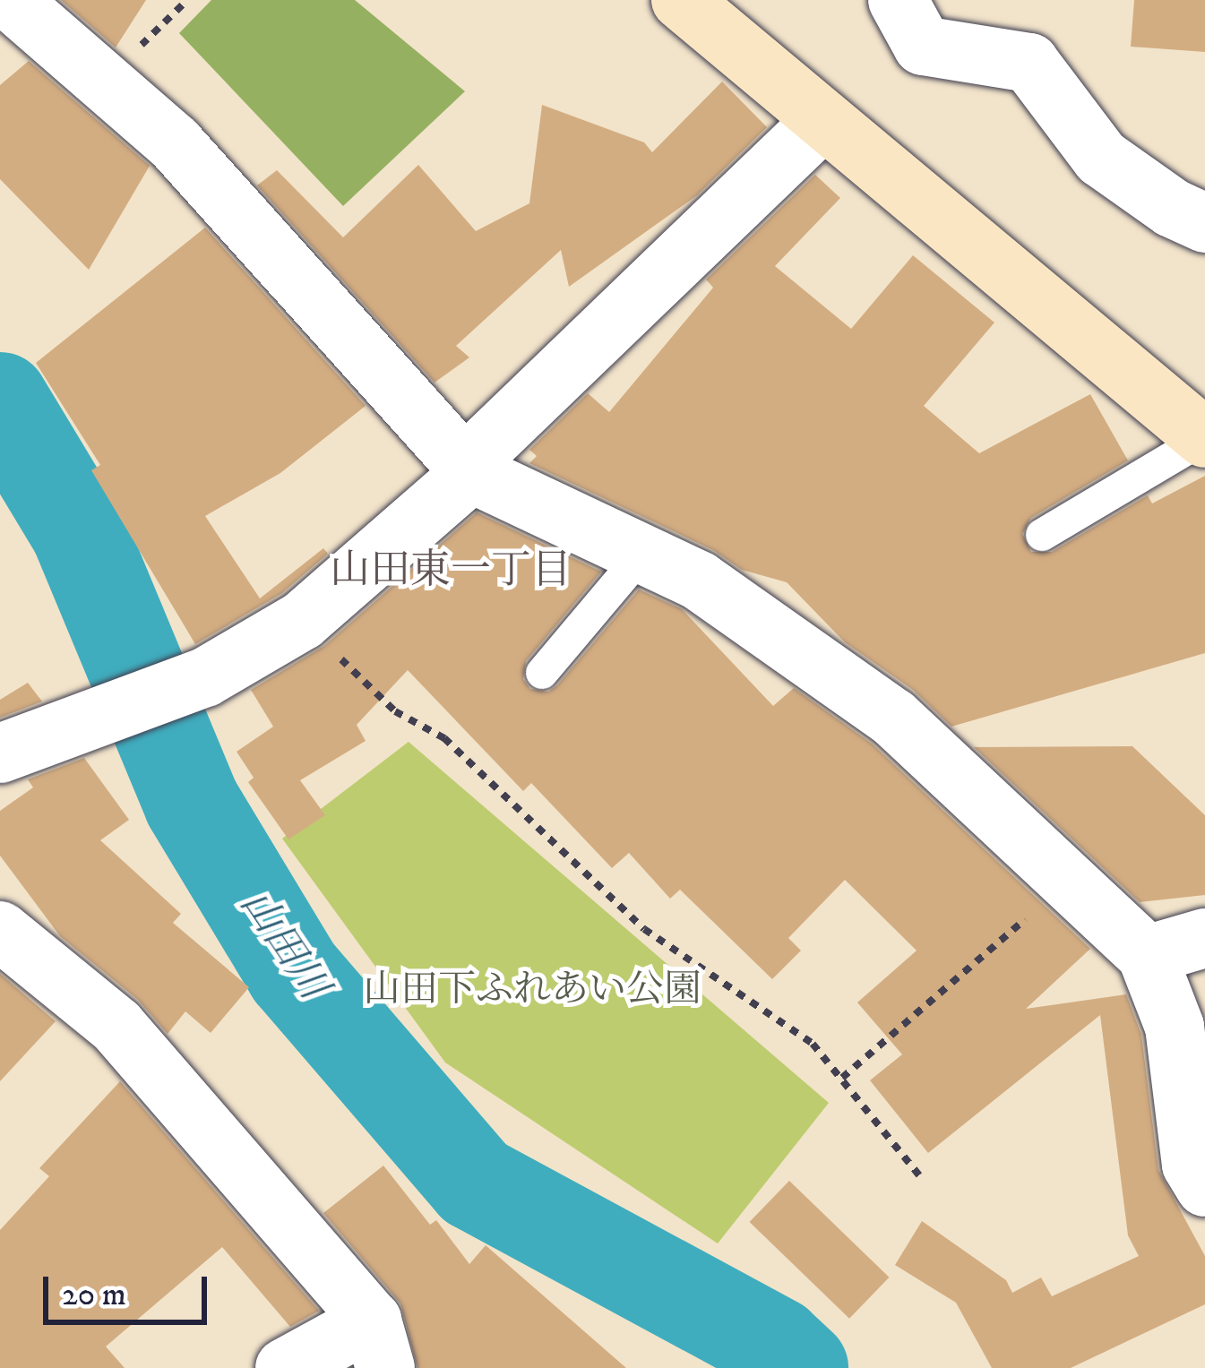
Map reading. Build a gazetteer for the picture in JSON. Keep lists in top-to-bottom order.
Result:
{
  "districts": ["山田東一丁目"],
  "water": ["山田川"],
  "parks": ["山田下ふれあい公園"],
  "scale_bar": "20 m"
}
